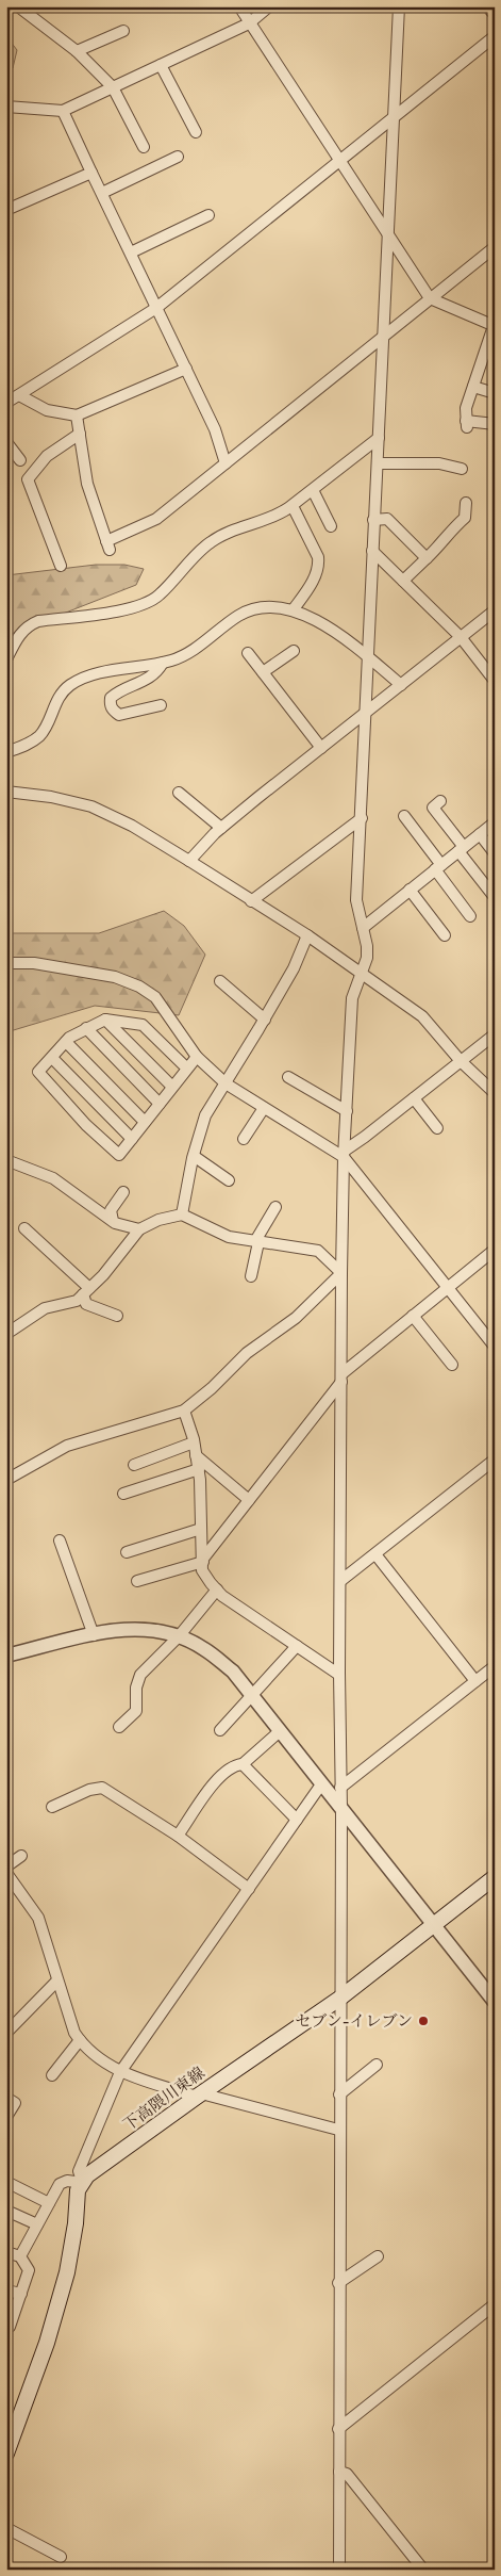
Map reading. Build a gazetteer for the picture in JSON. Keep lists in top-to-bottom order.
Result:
{
  "streets": {
    "main road": ["下高隈川東線"]
  },
  "places": ["セブン-イレブン"]
}
